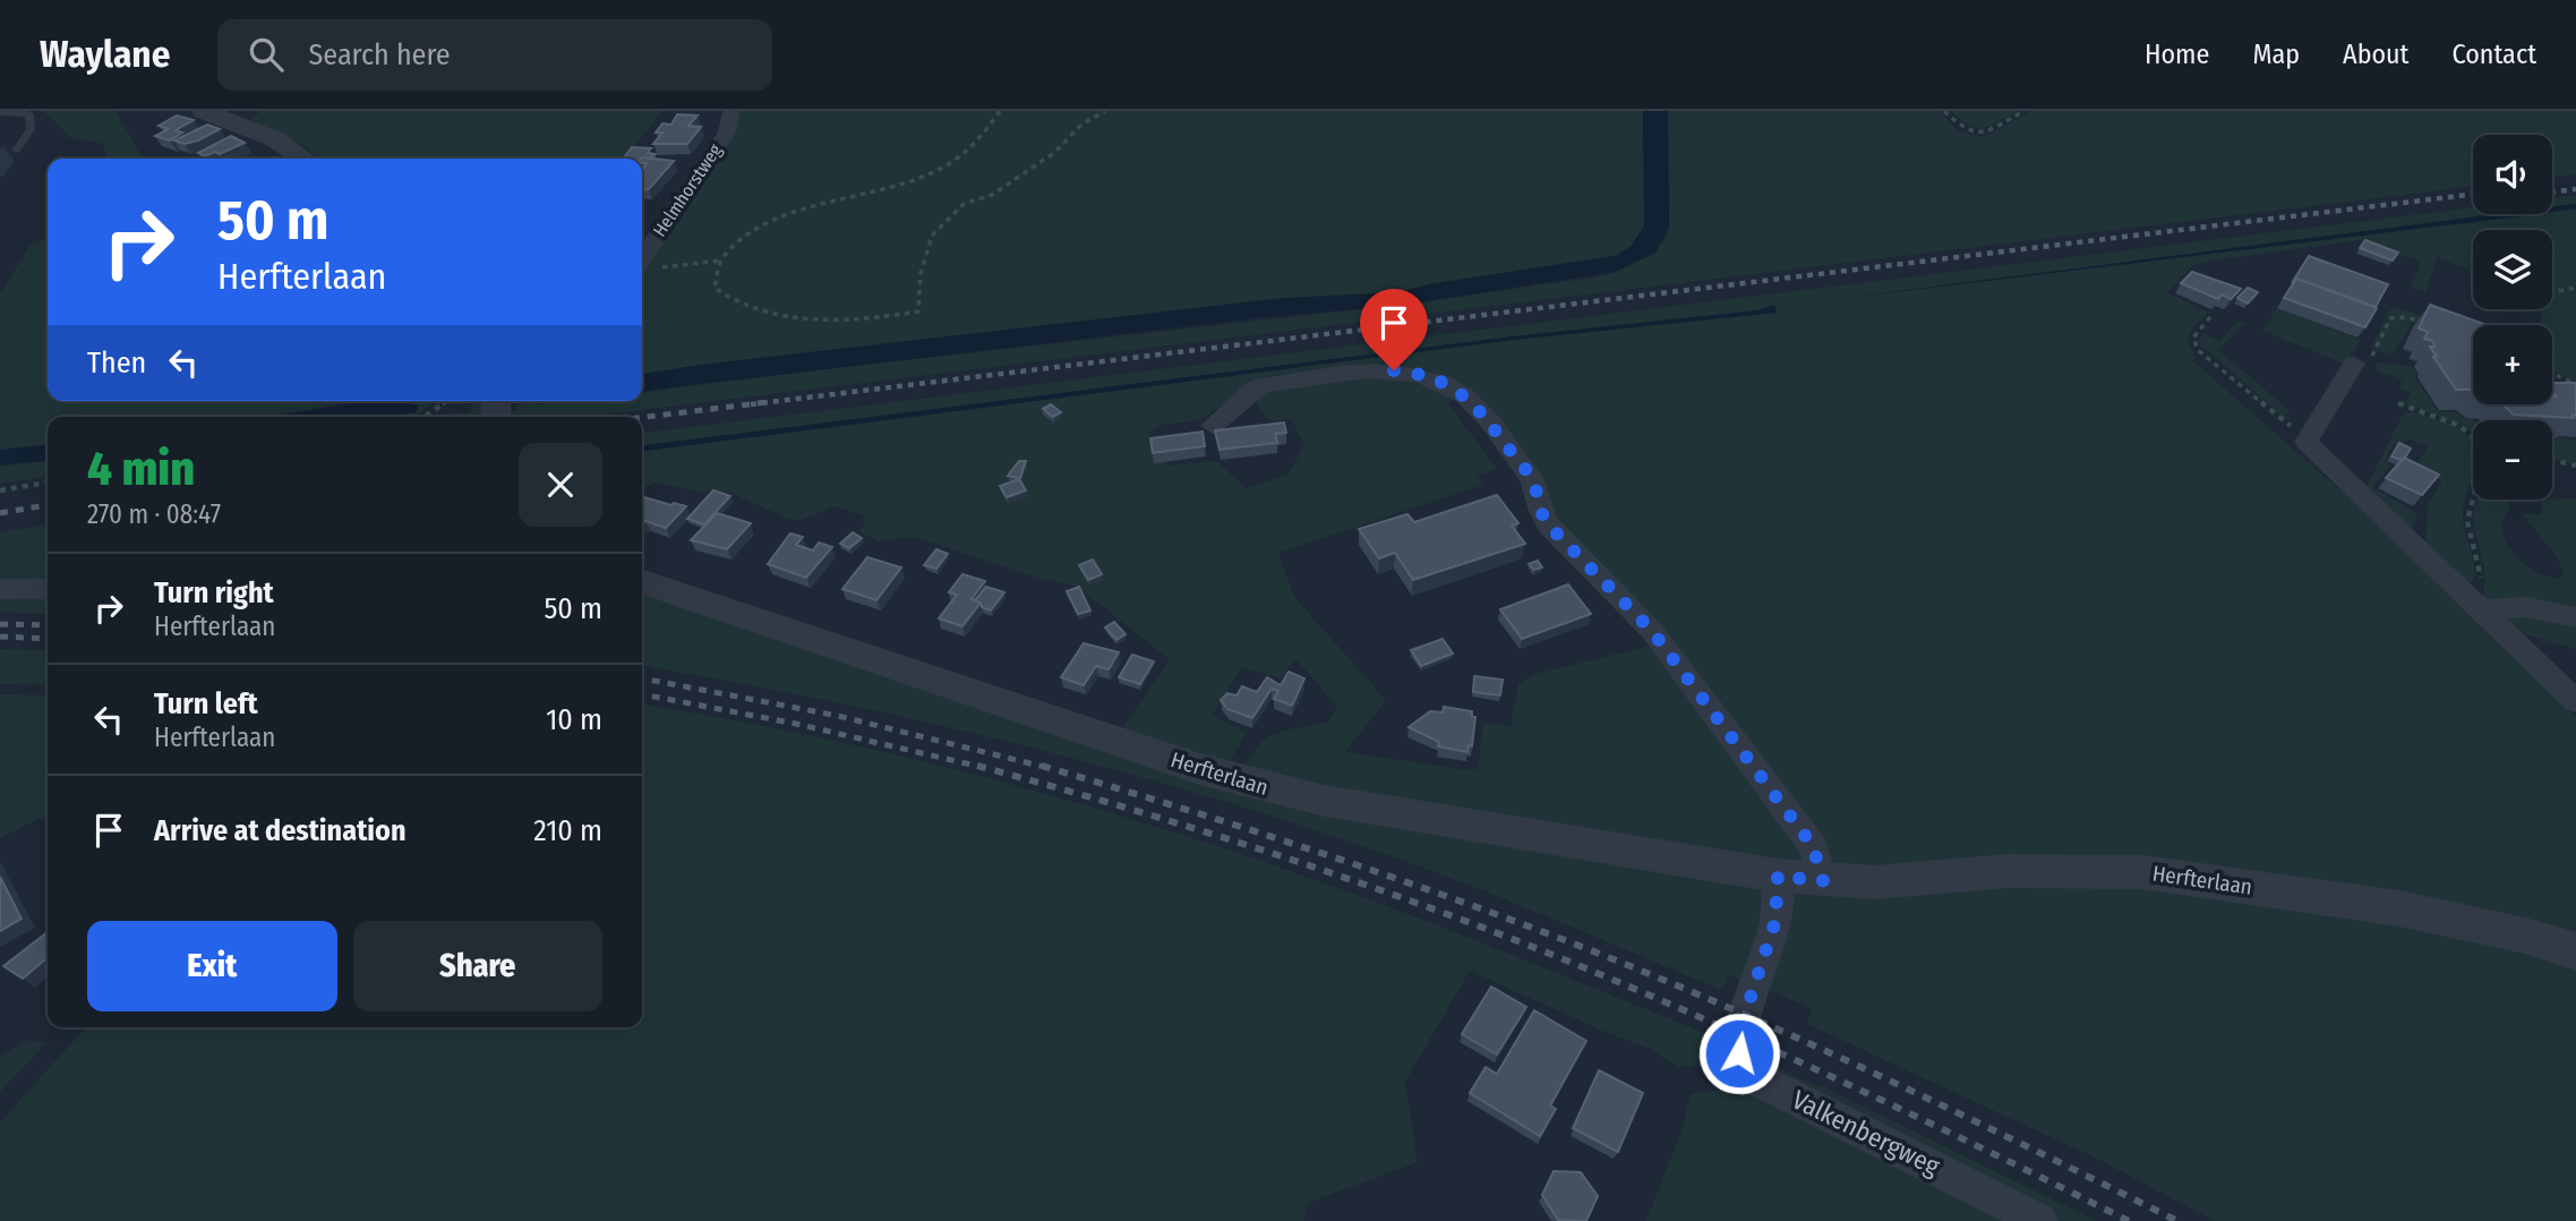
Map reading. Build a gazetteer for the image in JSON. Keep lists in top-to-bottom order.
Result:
{
  "streets": {
    "street": ["Helmhorstweg", "Herfterlaan", "Valkenbergweg"]
  },
  "crossings": [
    ["Herfterlaan", "Valkenbergweg"]
  ],
  "page": {
    "header": "Waylane",
    "search": "Search here",
    "nav": [
      "Home",
      "Map",
      "About",
      "Contact"
    ],
    "map_buttons": ["+", "−"],
    "turn": ["50 m", "Herfterlaan"],
    "then": "Then",
    "heading": ["4 min", "270 m · 08:47"],
    "list": [
      {
        "name": "Turn right",
        "note": "Herfterlaan",
        "value": "50 m"
      },
      {
        "name": "Turn left",
        "note": "Herfterlaan",
        "value": "10 m"
      },
      {
        "name": "Arrive at destination",
        "value": "210 m"
      }
    ],
    "buttons": ["Exit", "Share"]
  }
}
